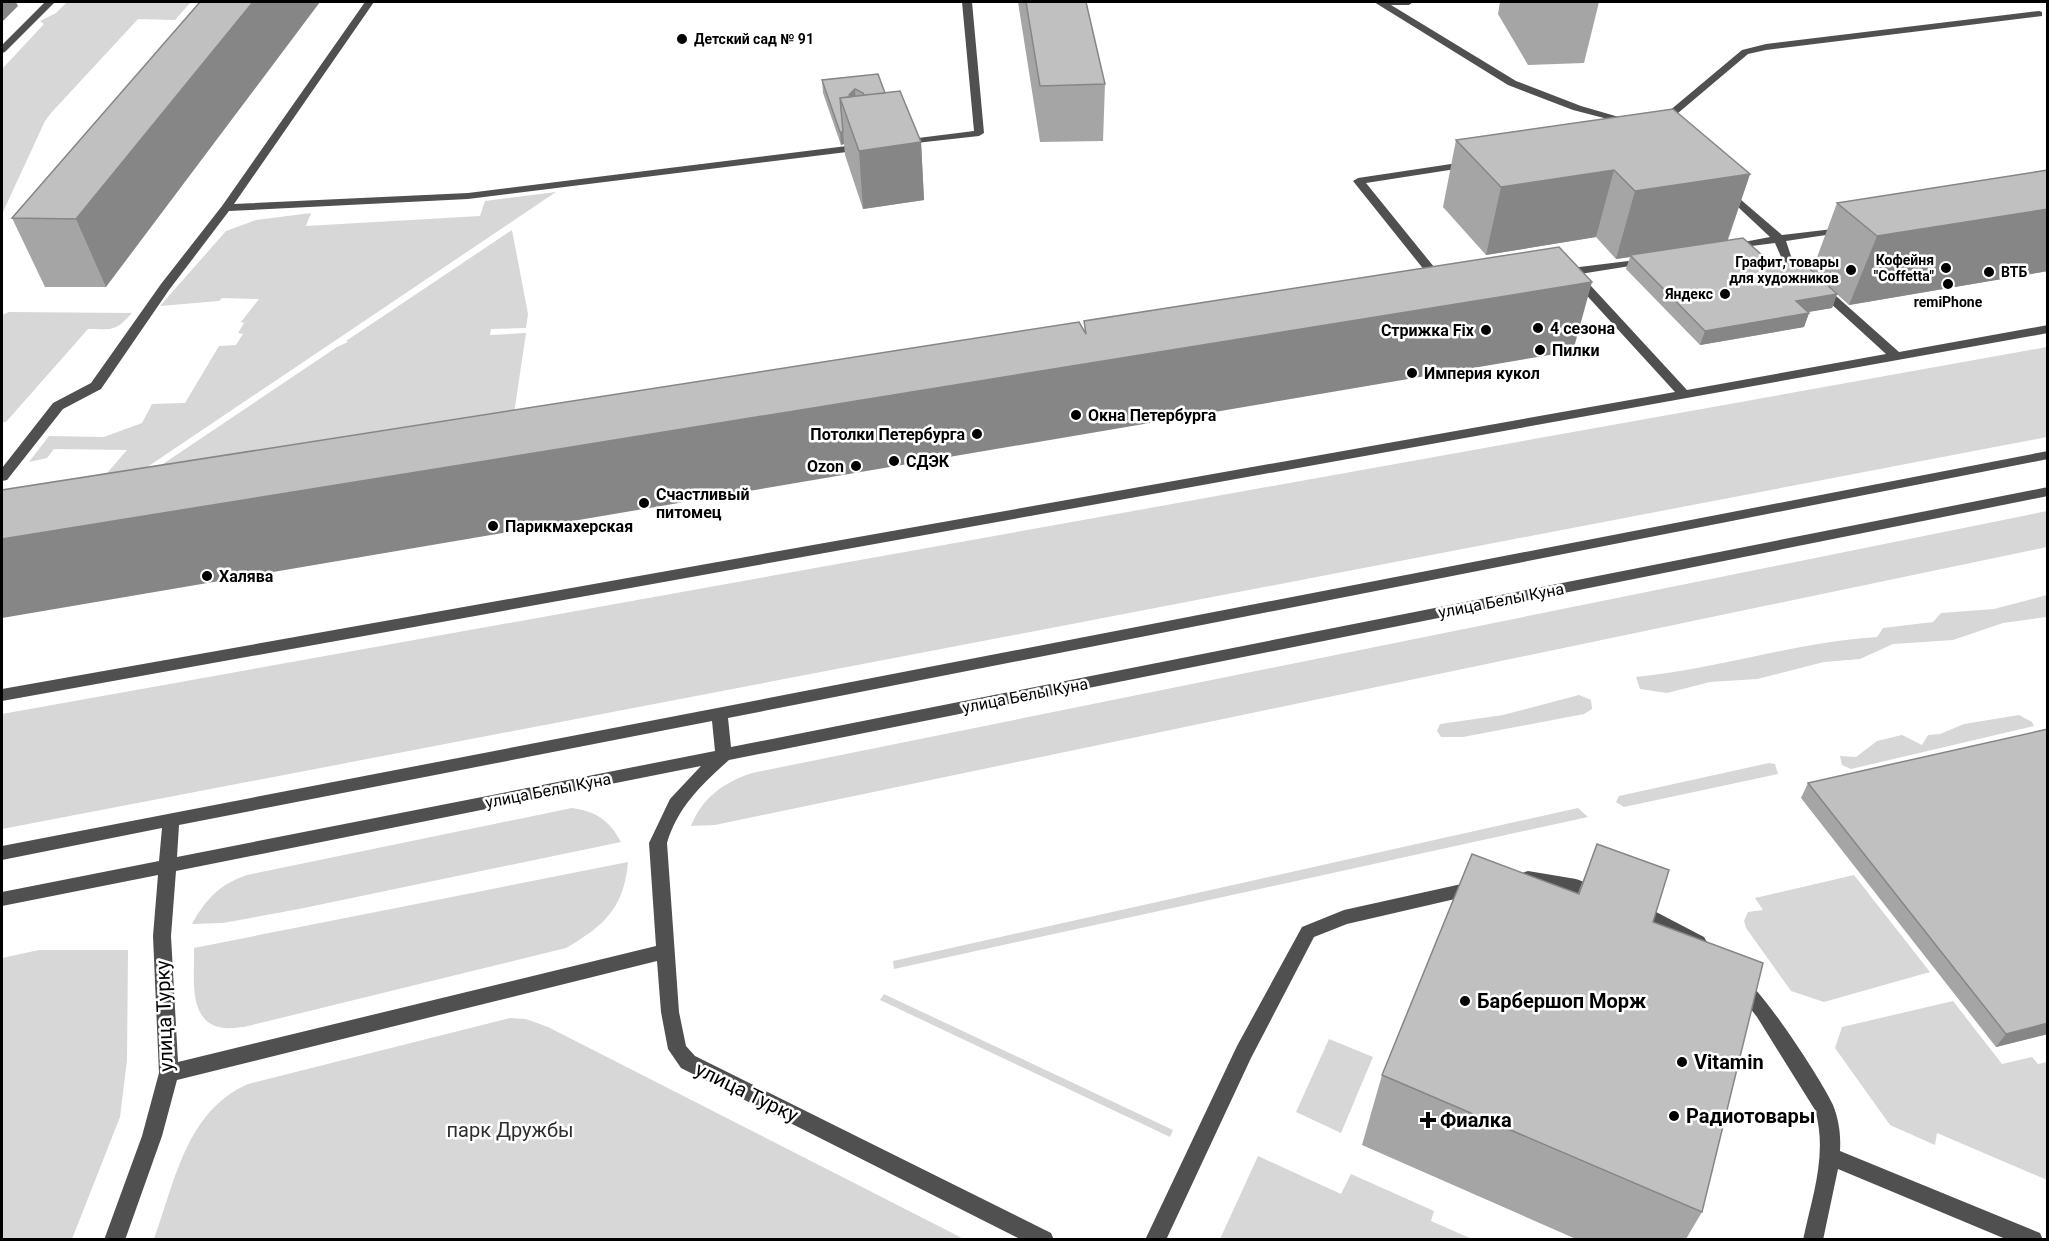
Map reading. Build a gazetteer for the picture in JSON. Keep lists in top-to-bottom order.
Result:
{
  "streets": {
    "street": ["улица Белы Куна", "улица Турку"]
  },
  "crossings": [
    ["улица Белы Куна", "улица Турку"]
  ],
  "parks": ["парк Дружбы"],
  "places": {
    "other": [
      "Детский сад № 91",
      "Кофейня \"Соffettа\"",
      "Графит, товары для художников",
      "ВТБ",
      "remiPhone",
      "Яндекс",
      "4 сезона",
      "Стрижка Fix",
      "Пилки",
      "Империя кукол",
      "Окна Петербурга",
      "Потолки Петербурга",
      "СДЭК",
      "Ozon",
      "Счастливый питомец",
      "Парикмахерская",
      "Халява",
      "Барбершоп Морж",
      "Vitamin",
      "Радиотовары"
    ],
    "health": ["Фиалка"]
  }
}
